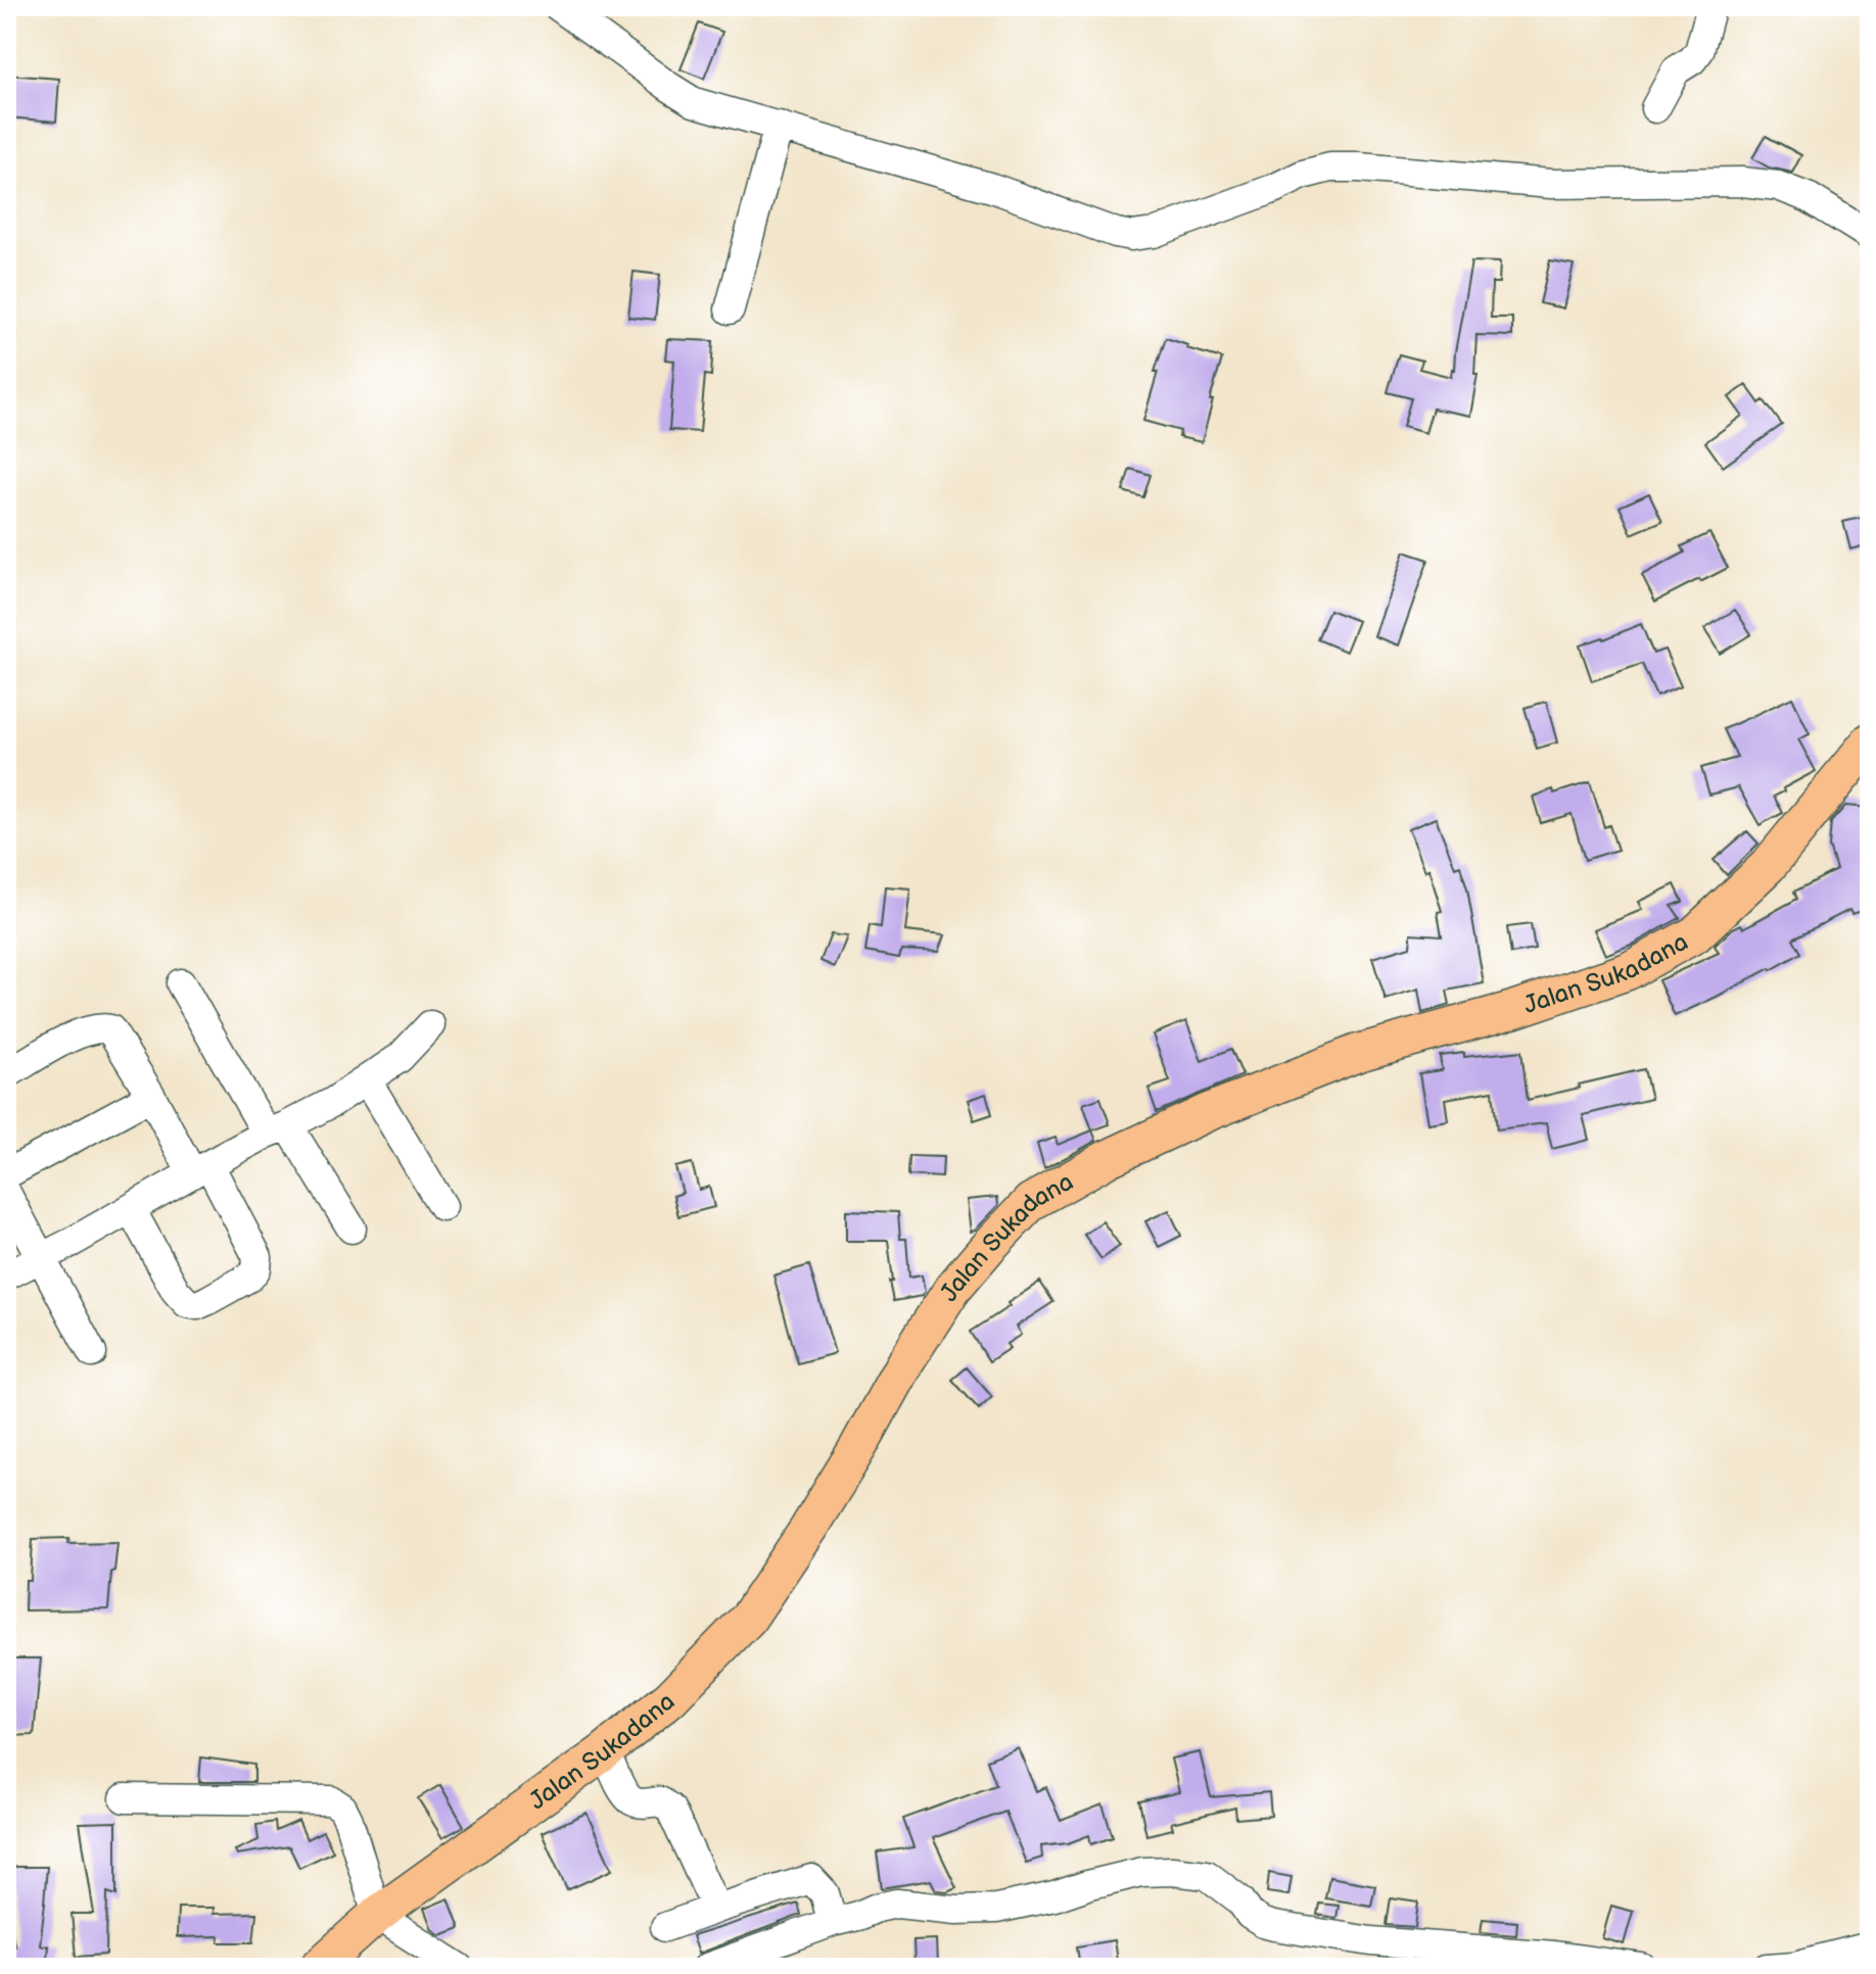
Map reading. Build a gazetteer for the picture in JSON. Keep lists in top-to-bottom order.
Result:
{
  "streets": {
    "main road": ["Jalan Sukadana"]
  }
}
